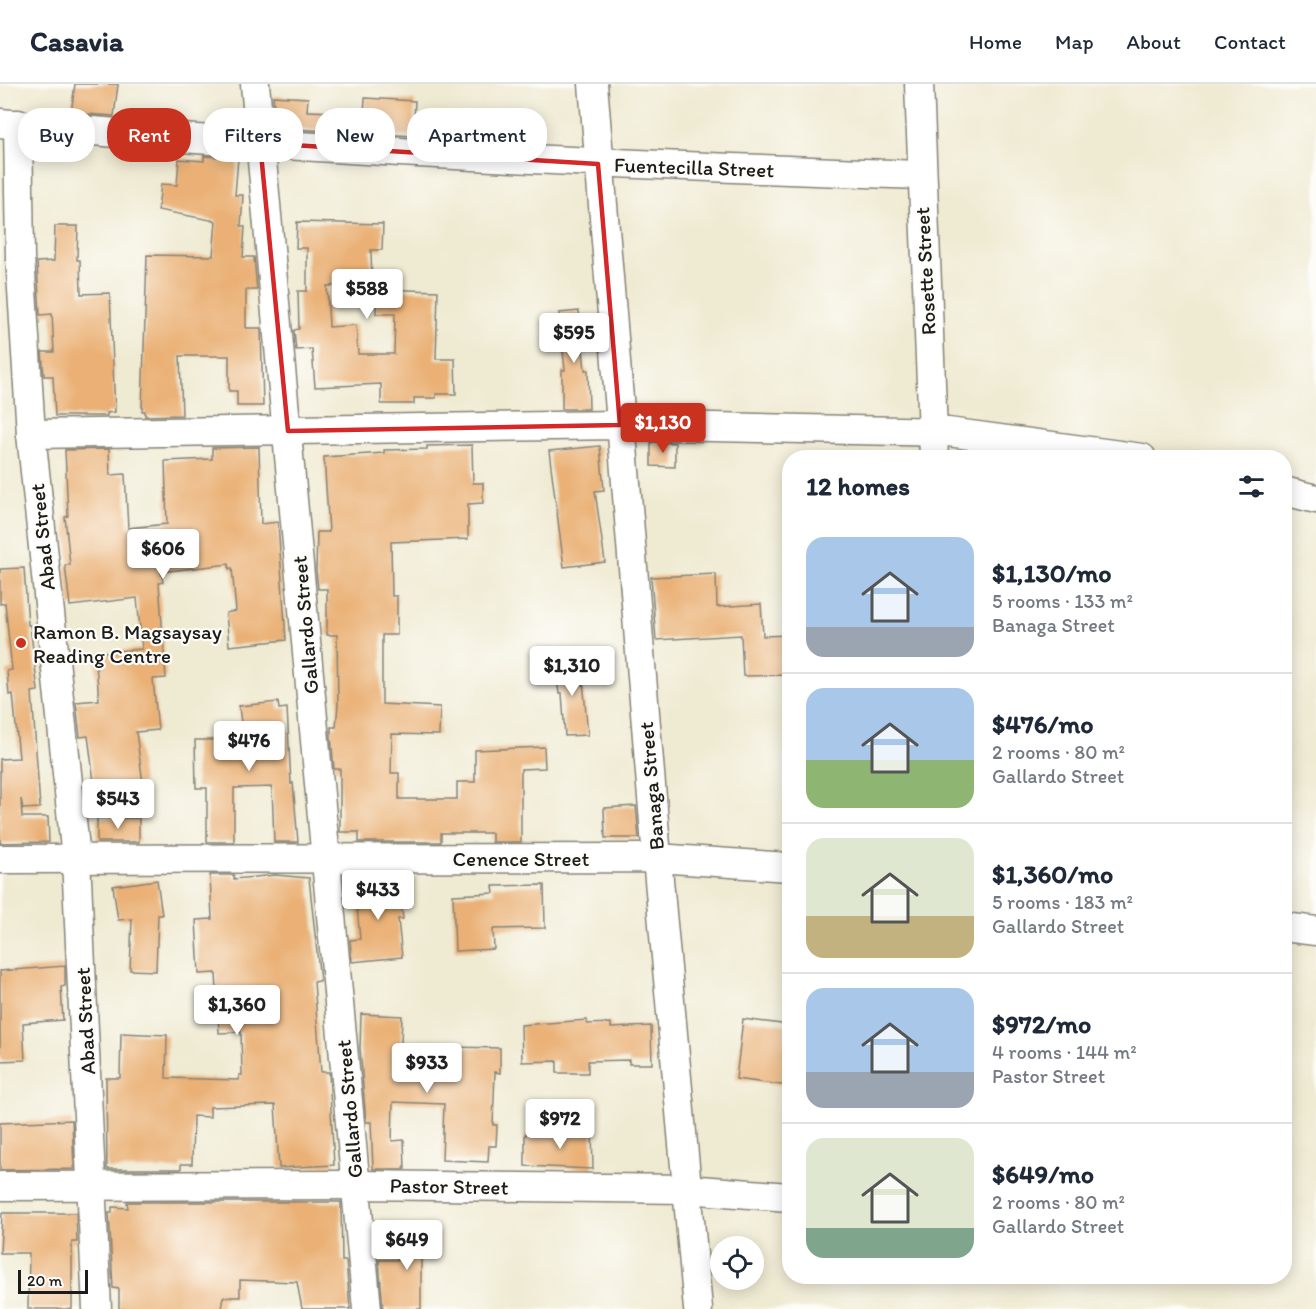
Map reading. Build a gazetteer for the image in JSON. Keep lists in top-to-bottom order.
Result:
{
  "streets": {
    "street": [
      "Fuentecilla Street",
      "Rosette Street",
      "Abad Street",
      "Gallardo Street",
      "Banaga Street",
      "Cenence Street",
      "Pastor Street"
    ]
  },
  "crossings": [
    ["Fuentecilla Street", "Rosette Street"],
    ["Fuentecilla Street", "Abad Street"],
    ["Fuentecilla Street", "Banaga Street"],
    ["Abad Street", "Cenence Street"],
    ["Abad Street", "Pastor Street"],
    ["Gallardo Street", "Cenence Street"],
    ["Gallardo Street", "Pastor Street"],
    ["Banaga Street", "Cenence Street"],
    ["Banaga Street", "Pastor Street"]
  ],
  "places": ["Ramon B. Magsaysay Reading Centre"],
  "scale_bar": "20 m",
  "page": {
    "header": "Casavia",
    "nav": [
      "Home",
      "Map",
      "About",
      "Contact"
    ],
    "chip": [
      "Buy",
      "Rent",
      "Filters",
      "New",
      "Apartment"
    ],
    "price": [
      "$588",
      "$595",
      "$1,130",
      "$606",
      "$1,310",
      "$476",
      "$543",
      "$433",
      "$1,360",
      "$933",
      "$972",
      "$649"
    ],
    "heading": "12 homes",
    "list": [
      {
        "name": "$1,130/mo",
        "note": "5 rooms · 133 m² · Banaga Street"
      },
      {
        "name": "$476/mo",
        "note": "2 rooms · 80 m² · Gallardo Street"
      },
      {
        "name": "$1,360/mo",
        "note": "5 rooms · 183 m² · Gallardo Street"
      },
      {
        "name": "$972/mo",
        "note": "4 rooms · 144 m² · Pastor Street"
      },
      {
        "name": "$649/mo",
        "note": "2 rooms · 80 m² · Gallardo Street"
      }
    ],
    "scale": "20 m"
  }
}
